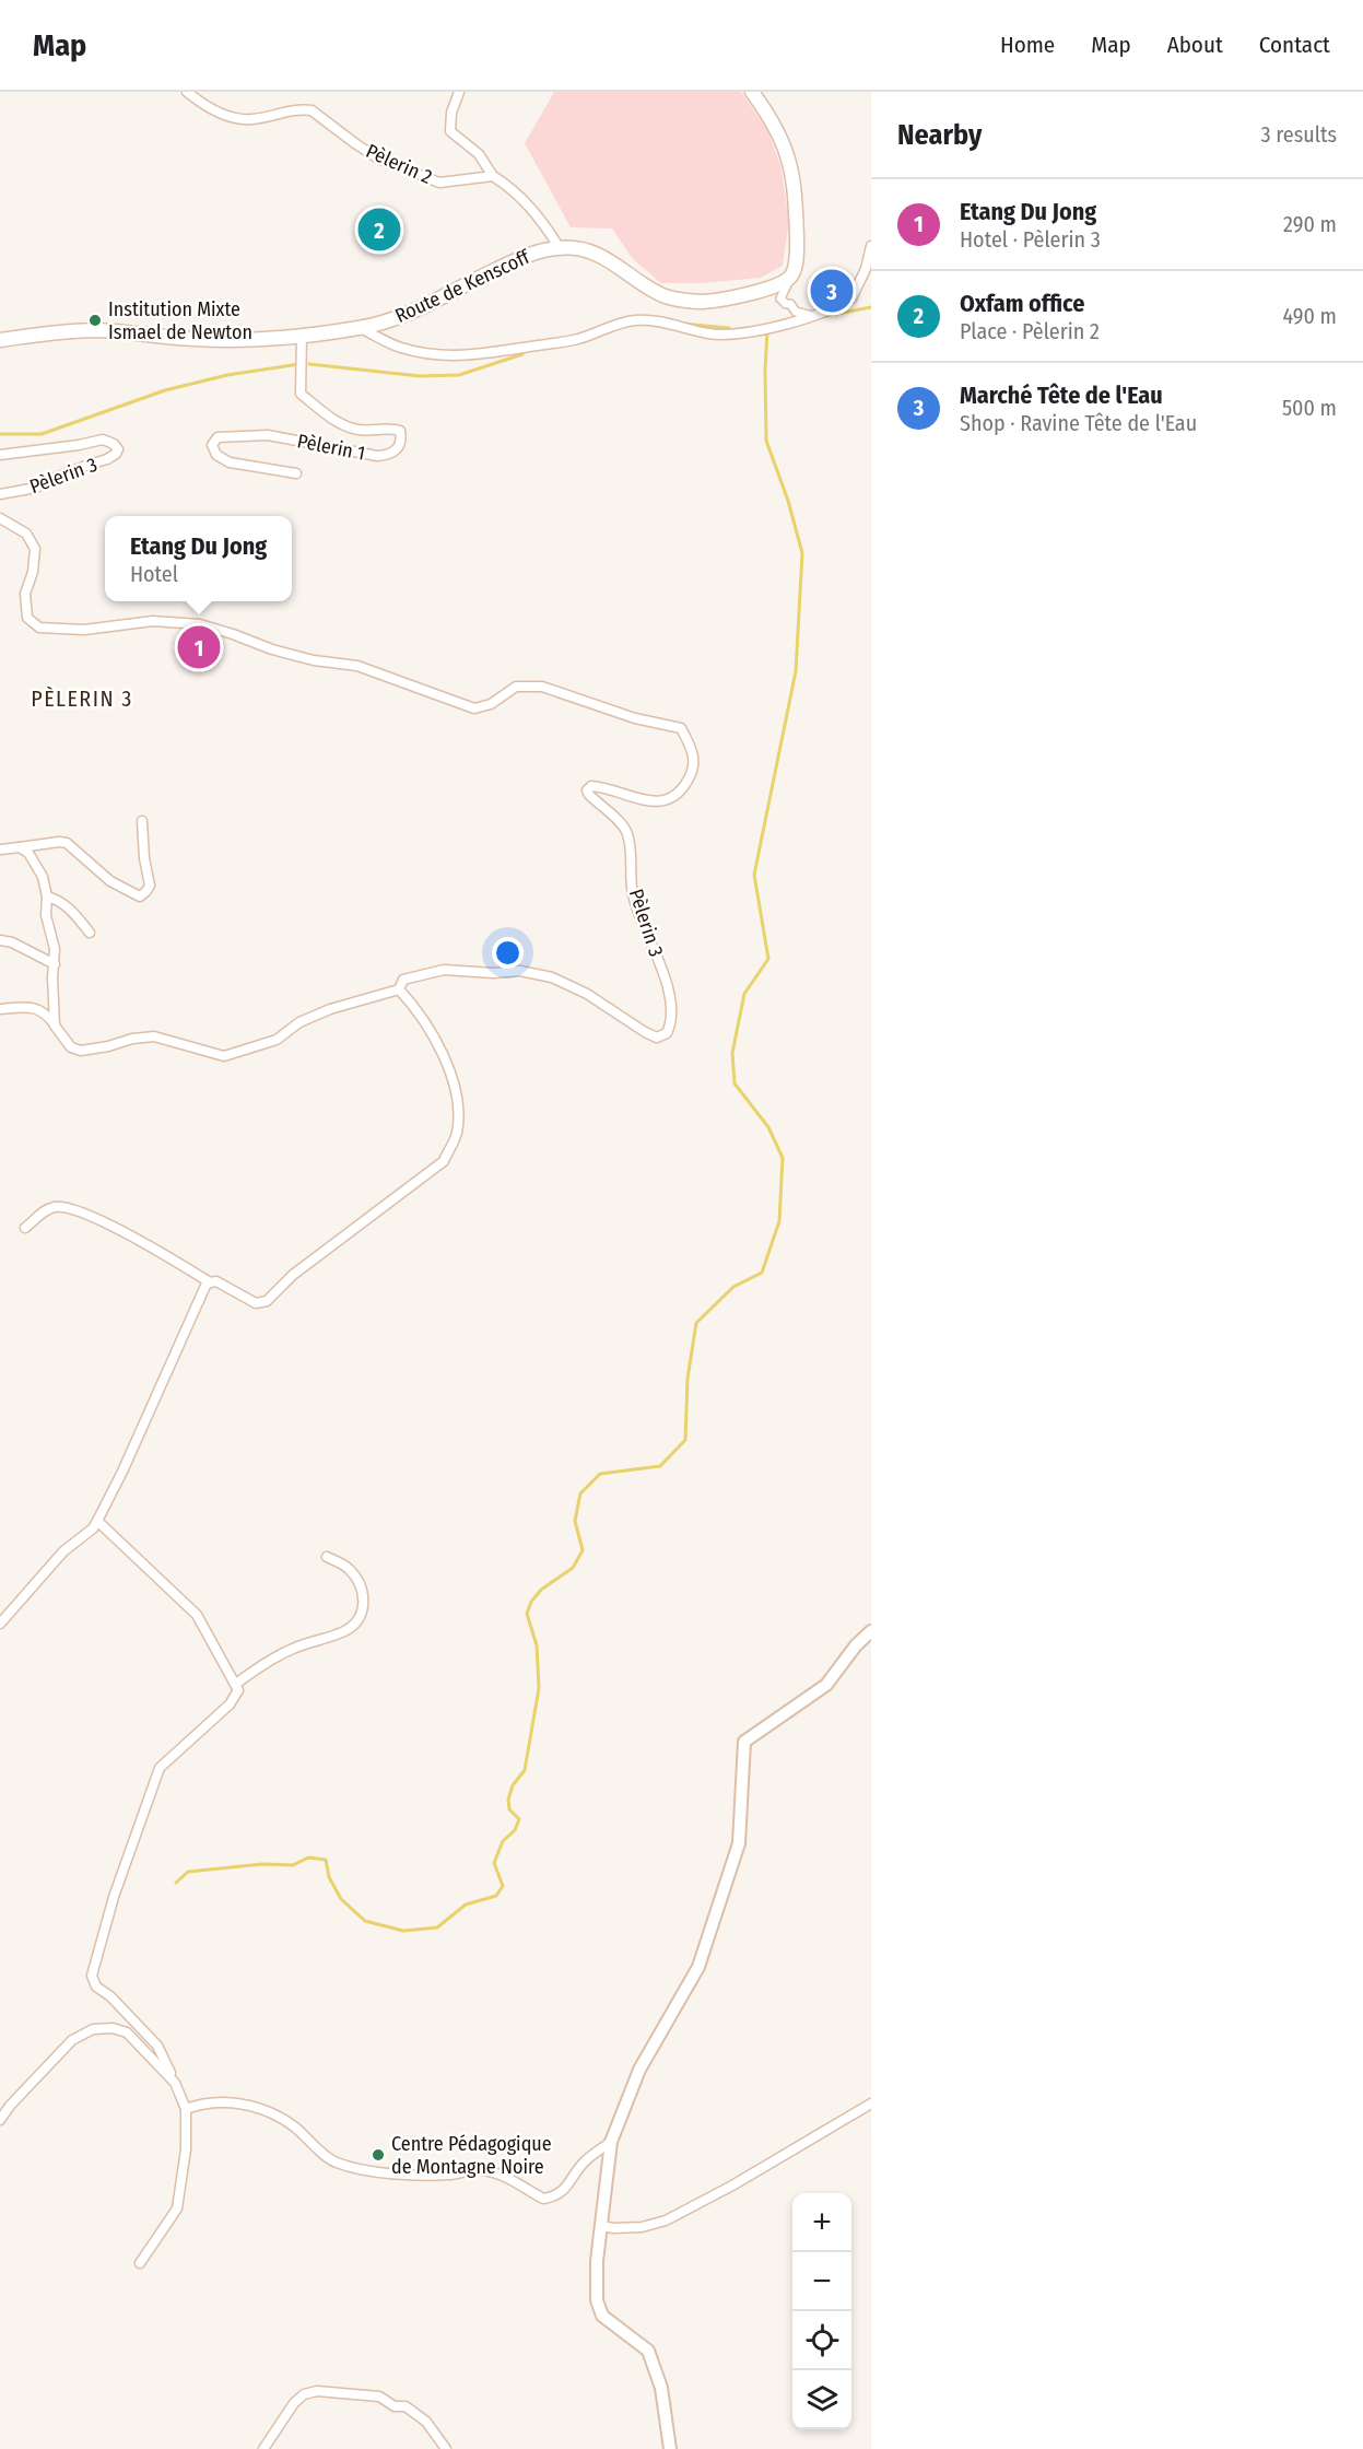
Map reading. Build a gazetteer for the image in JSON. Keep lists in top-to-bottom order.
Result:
{
  "streets": {
    "main road": ["Route de Kenscoff"],
    "street": ["Pèlerin 2", "Pèlerin 1", "Pèlerin 3"]
  },
  "crossings": [
    ["Route de Kenscoff", "Pèlerin 1"]
  ],
  "districts": ["PÈLERIN 3"],
  "places": ["Institution Mixte Ismael de Newton", "Centre Pédagogique de Montagne Noire"],
  "page": {
    "header": "Map",
    "nav": [
      "Home",
      "Map",
      "About",
      "Contact"
    ],
    "heading": ["Nearby", "3 results"],
    "list": [
      {
        "mark": "1",
        "name": "Etang Du Jong",
        "note": "Hotel · Pèlerin 3",
        "value": "290 m"
      },
      {
        "mark": "2",
        "name": "Oxfam office",
        "note": "Place · Pèlerin 2",
        "value": "490 m"
      },
      {
        "mark": "3",
        "name": "Marché Tête de l'Eau",
        "note": "Shop · Ravine Tête de l'Eau",
        "value": "500 m"
      }
    ],
    "pins": ["2", "3", "1"],
    "popup": ["Etang Du Jong", "Hotel"],
    "map_buttons": ["+", "−"]
  }
}
